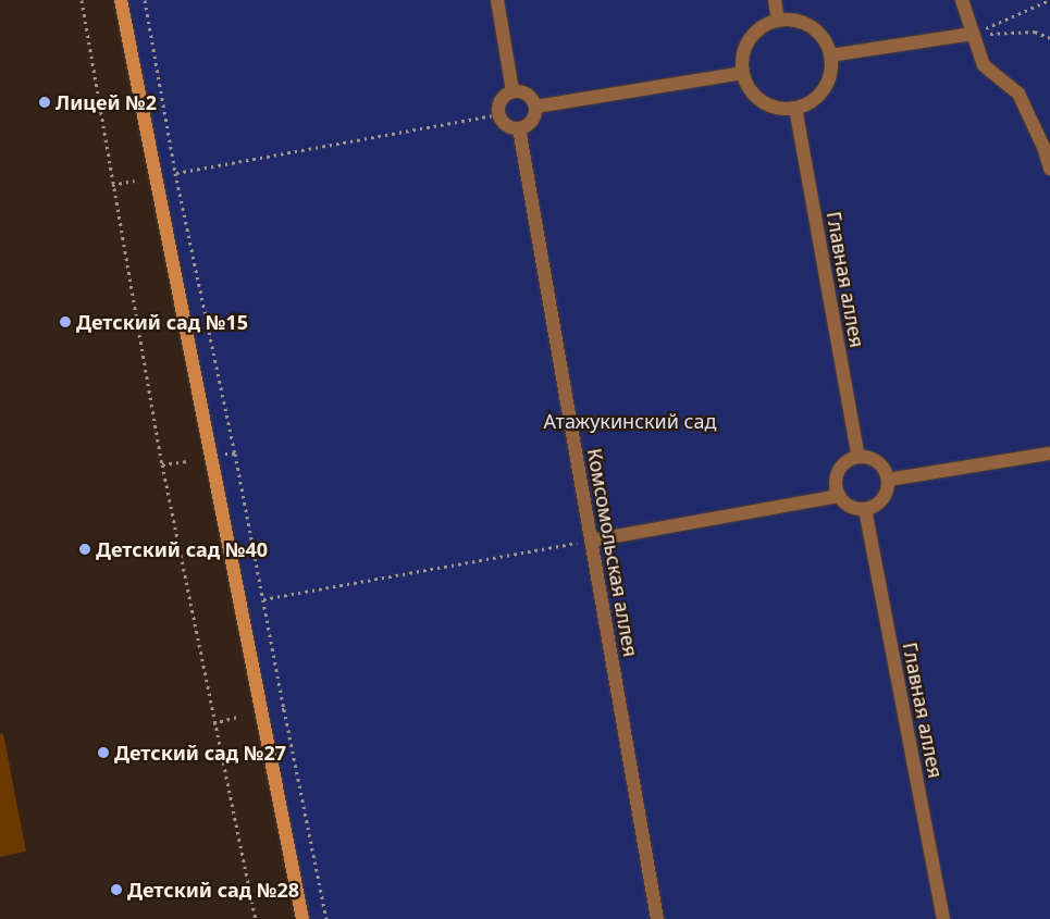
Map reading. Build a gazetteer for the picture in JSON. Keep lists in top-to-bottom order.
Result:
{
  "streets": {
    "street": ["Главная аллея", "Комсомольская аллея"]
  },
  "parks": ["Атажукинский сад"],
  "places": [
    "Лицей №2",
    "Детский сад №15",
    "Детский сад №40",
    "Детский сад №27",
    "Детский сад №28"
  ]
}
